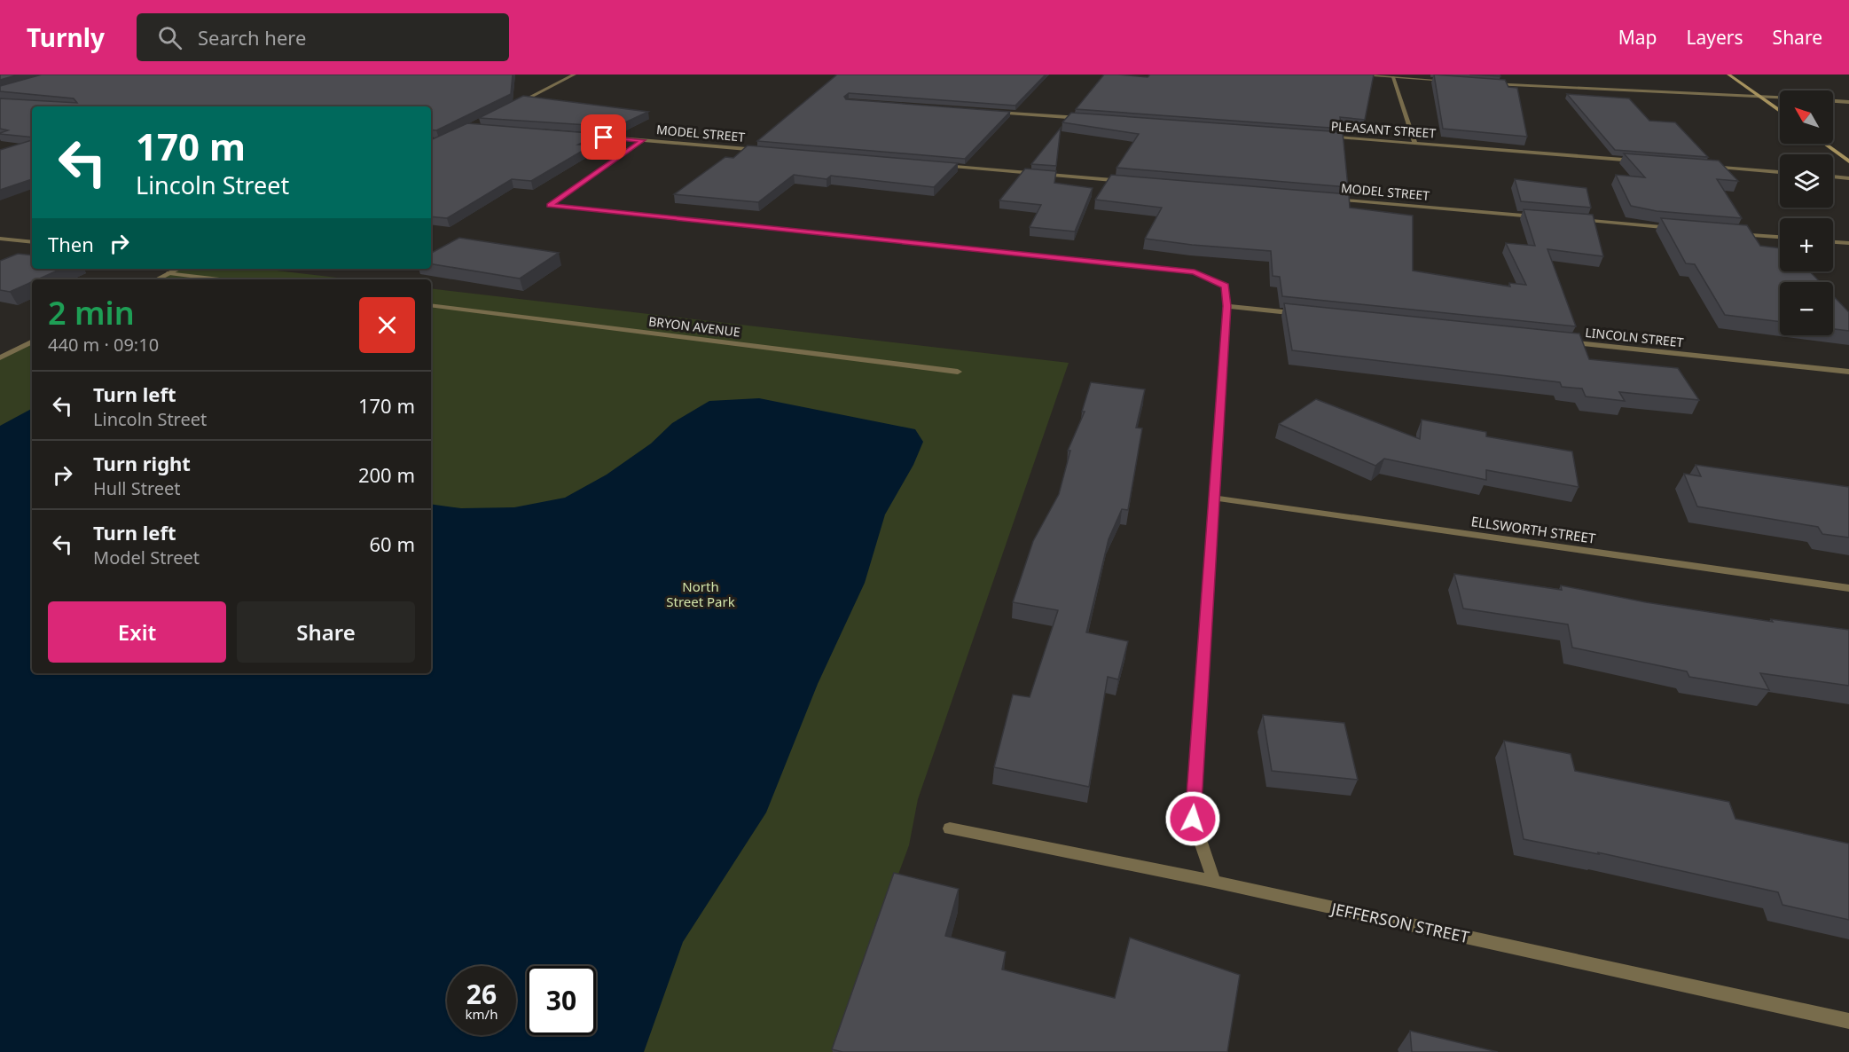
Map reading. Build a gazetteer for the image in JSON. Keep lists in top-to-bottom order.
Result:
{
  "streets": {
    "street": [
      "PLEASANT STREET",
      "MODEL STREET",
      "BRYON AVENUE",
      "LINCOLN STREET",
      "ELLSWORTH STREET",
      "JEFFERSON STREET"
    ]
  },
  "parks": ["North Street Park"],
  "north": "top left",
  "page": {
    "header": "Turnly",
    "search": "Search here",
    "nav": ["Map", "Layers", "Share"],
    "map_buttons": ["+", "−"],
    "turn": ["170 m", "Lincoln Street"],
    "then": "Then",
    "heading": ["2 min", "440 m · 09:10"],
    "list": [
      {
        "name": "Turn left",
        "note": "Lincoln Street",
        "value": "170 m"
      },
      {
        "name": "Turn right",
        "note": "Hull Street",
        "value": "200 m"
      },
      {
        "name": "Turn left",
        "note": "Model Street",
        "value": "60 m"
      }
    ],
    "buttons": ["Exit", "Share"],
    "speed": "26 km/h",
    "limit": "30"
  }
}
